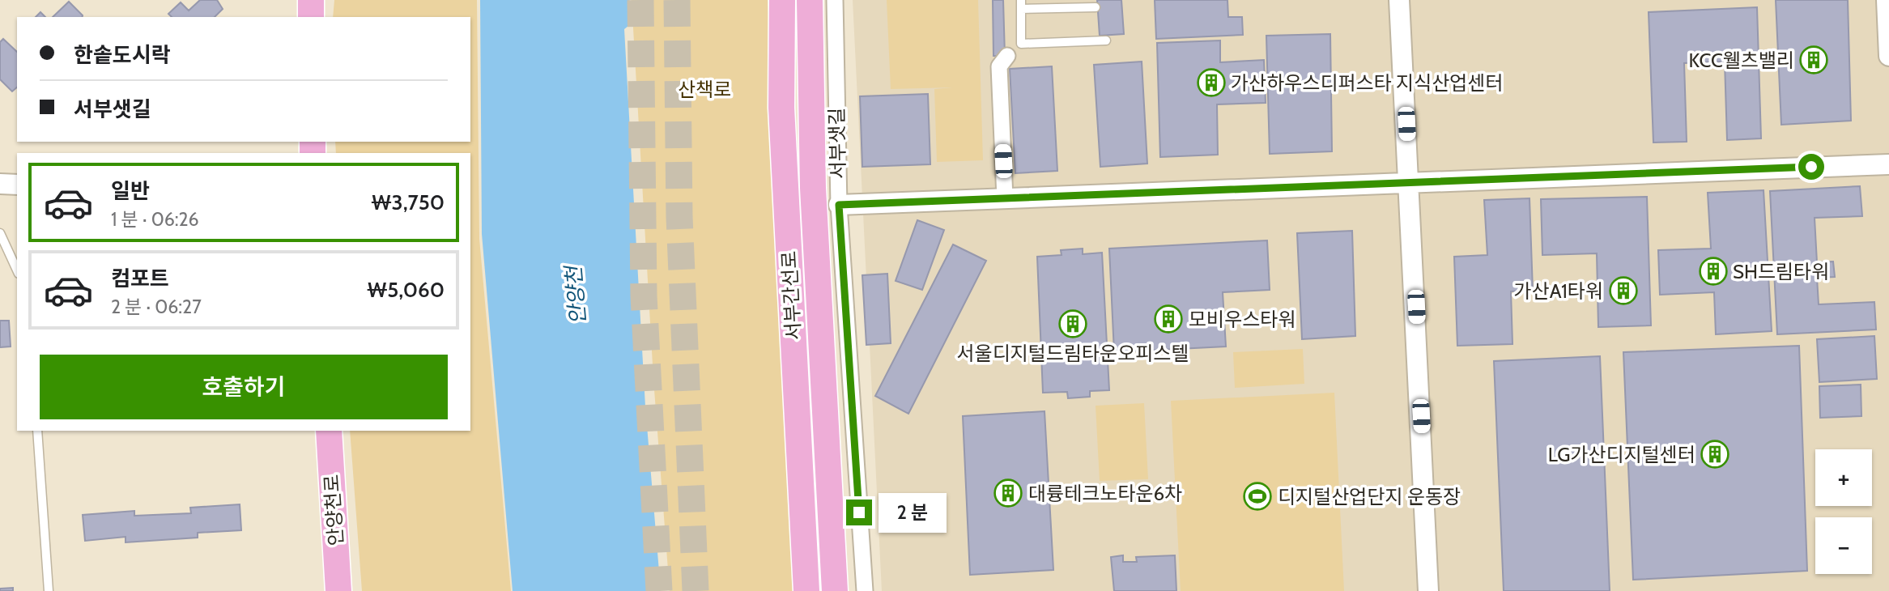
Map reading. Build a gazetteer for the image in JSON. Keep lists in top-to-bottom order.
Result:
{
  "streets": {
    "main road": ["서부간선로", "안양천로"],
    "street": ["서부샛길"]
  },
  "water": ["안양천"],
  "parks": ["산책로"],
  "places": {
    "building": [
      "KCC웰츠밸리",
      "가산하우스디퍼스타 지식산업센터",
      "SH드림타워",
      "가산A1타워",
      "모비우스타워",
      "서울디지털드림타운오피스텔",
      "LG가산디지털센터",
      "대륭테크노타운6차"
    ],
    "sports": ["디지털산업단지 운동장"]
  },
  "page": {
    "banner": ["한솥도시락", "서부샛길"],
    "list": [
      {
        "name": "일반",
        "note": "1 분 · 06:26",
        "value": "₩3,750"
      },
      {
        "name": "컴포트",
        "note": "2 분 · 06:27",
        "value": "₩5,060"
      }
    ],
    "buttons": "호출하기",
    "map_buttons": ["+", "−"],
    "bubble": "2 분"
  }
}
